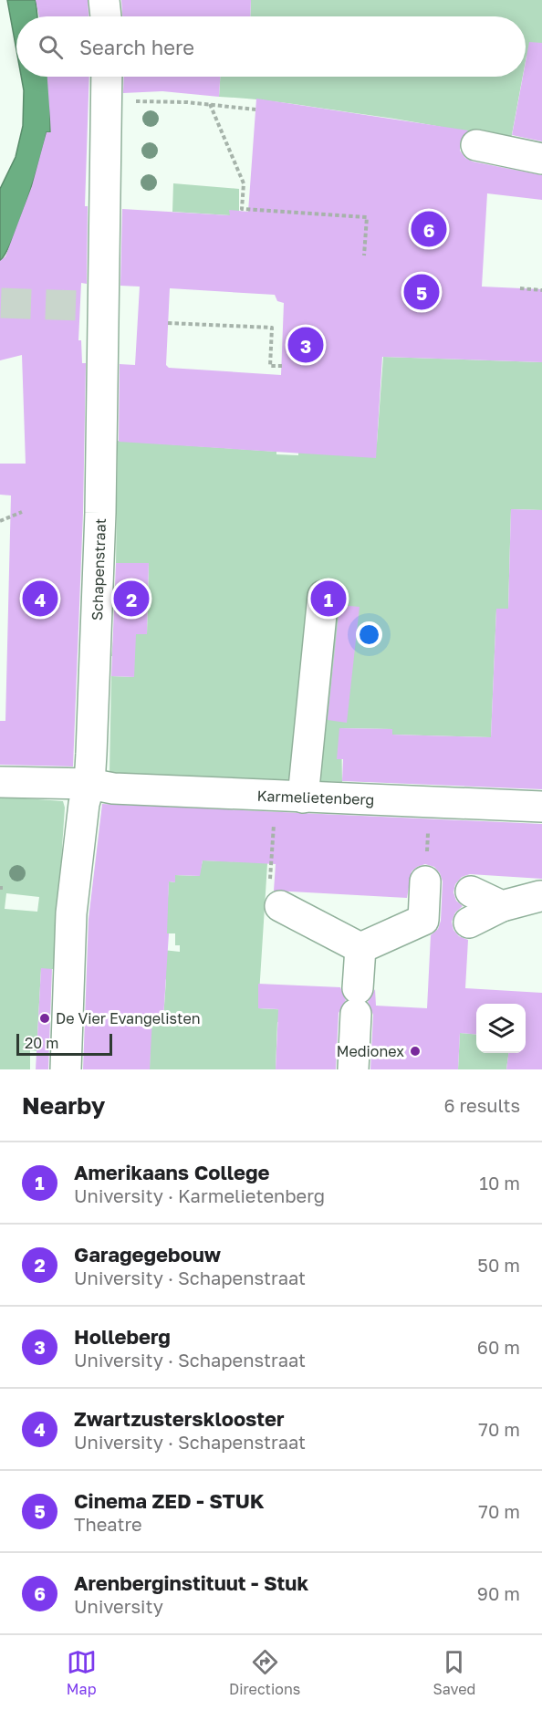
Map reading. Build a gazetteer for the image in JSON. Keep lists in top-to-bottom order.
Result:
{
  "streets": {
    "street": ["Schapenstraat", "Karmelietenberg"]
  },
  "crossings": [
    ["Schapenstraat", "Karmelietenberg"]
  ],
  "places": ["De Vier Evangelisten", "Medionex"],
  "scale_bar": "20 m",
  "page": {
    "search": "Search here",
    "pins": [
      "6",
      "5",
      "3",
      "1",
      "2",
      "4"
    ],
    "scale": "20 m",
    "heading": ["Nearby", "6 results"],
    "list": [
      {
        "mark": "1",
        "name": "Amerikaans College",
        "note": "University · Karmelietenberg",
        "value": "10 m"
      },
      {
        "mark": "2",
        "name": "Garagegebouw",
        "note": "University · Schapenstraat",
        "value": "50 m"
      },
      {
        "mark": "3",
        "name": "Holleberg",
        "note": "University · Schapenstraat",
        "value": "60 m"
      },
      {
        "mark": "4",
        "name": "Zwartzustersklooster",
        "note": "University · Schapenstraat",
        "value": "70 m"
      },
      {
        "mark": "5",
        "name": "Cinema ZED - STUK",
        "note": "Theatre",
        "value": "70 m"
      },
      {
        "mark": "6",
        "name": "Arenberginstituut - Stuk",
        "note": "University",
        "value": "90 m"
      }
    ],
    "nav": ["Map", "Directions", "Saved"]
  }
}
